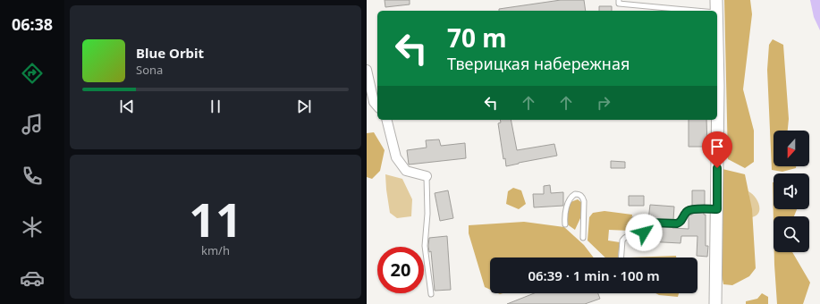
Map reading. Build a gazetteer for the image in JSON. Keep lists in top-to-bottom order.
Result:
{
  "north": "bottom",
  "page": {
    "tabs": "06:38",
    "turn": ["70 m", "Тверицкая набережная"],
    "song": ["Blue Orbit", "Sona"],
    "tile": ["11", "km/h"],
    "limit": "20",
    "trip": "06:39 · 1 min · 100 m"
  }
}
